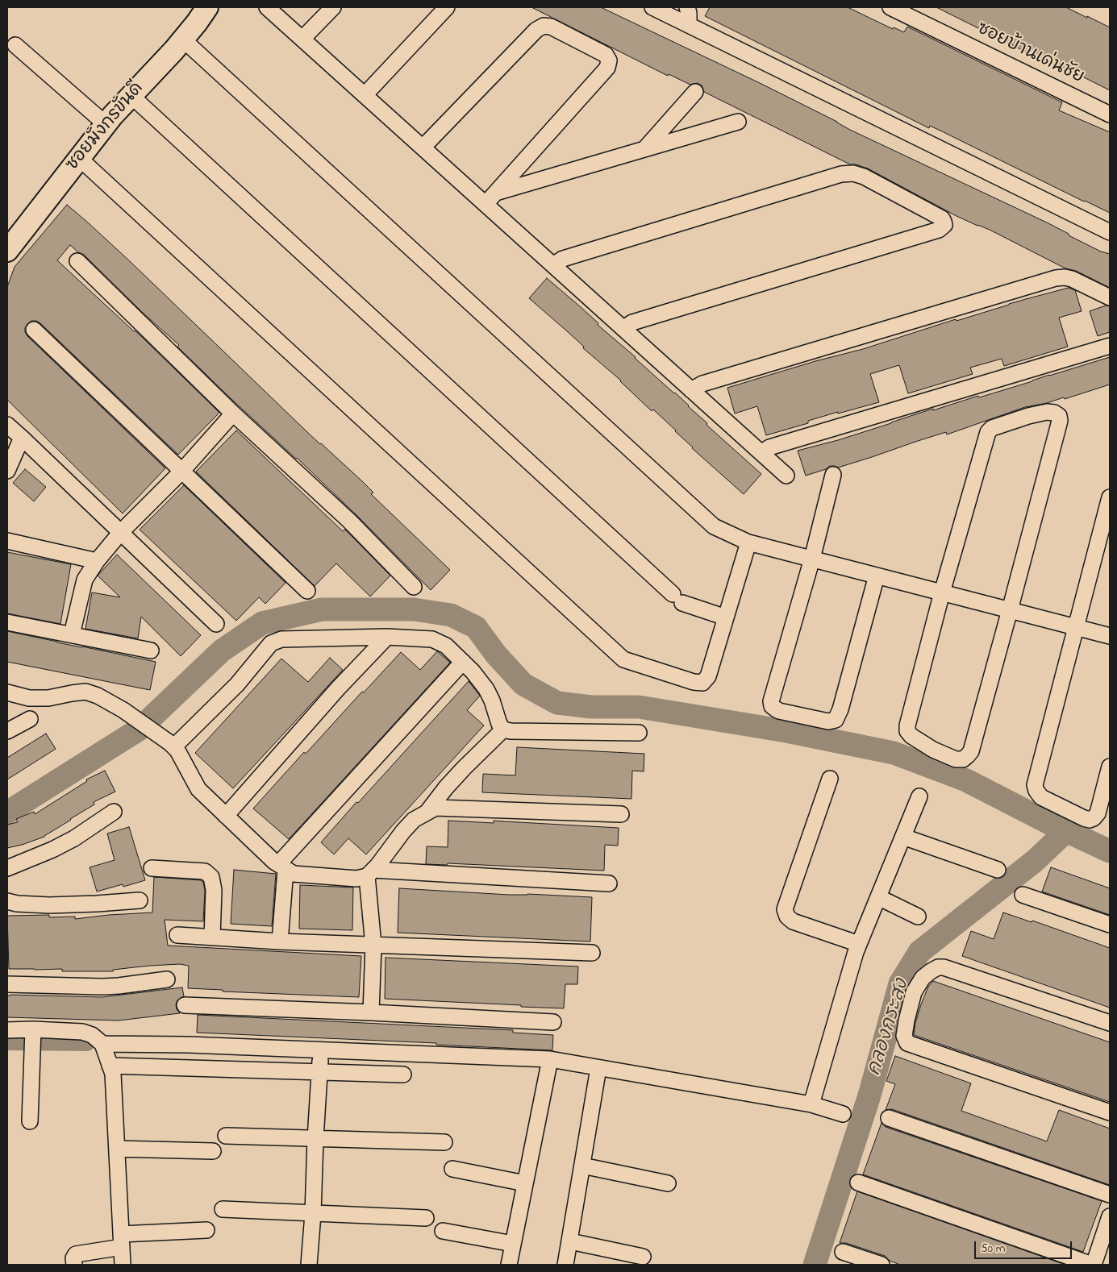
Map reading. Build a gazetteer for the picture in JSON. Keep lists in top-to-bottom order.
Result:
{
  "streets": {
    "street": ["ซอยบ้านเด่นชัย", "ซอยมังกรขันดี"]
  },
  "water": ["คลองกระสง"],
  "scale_bar": "50 m"
}
